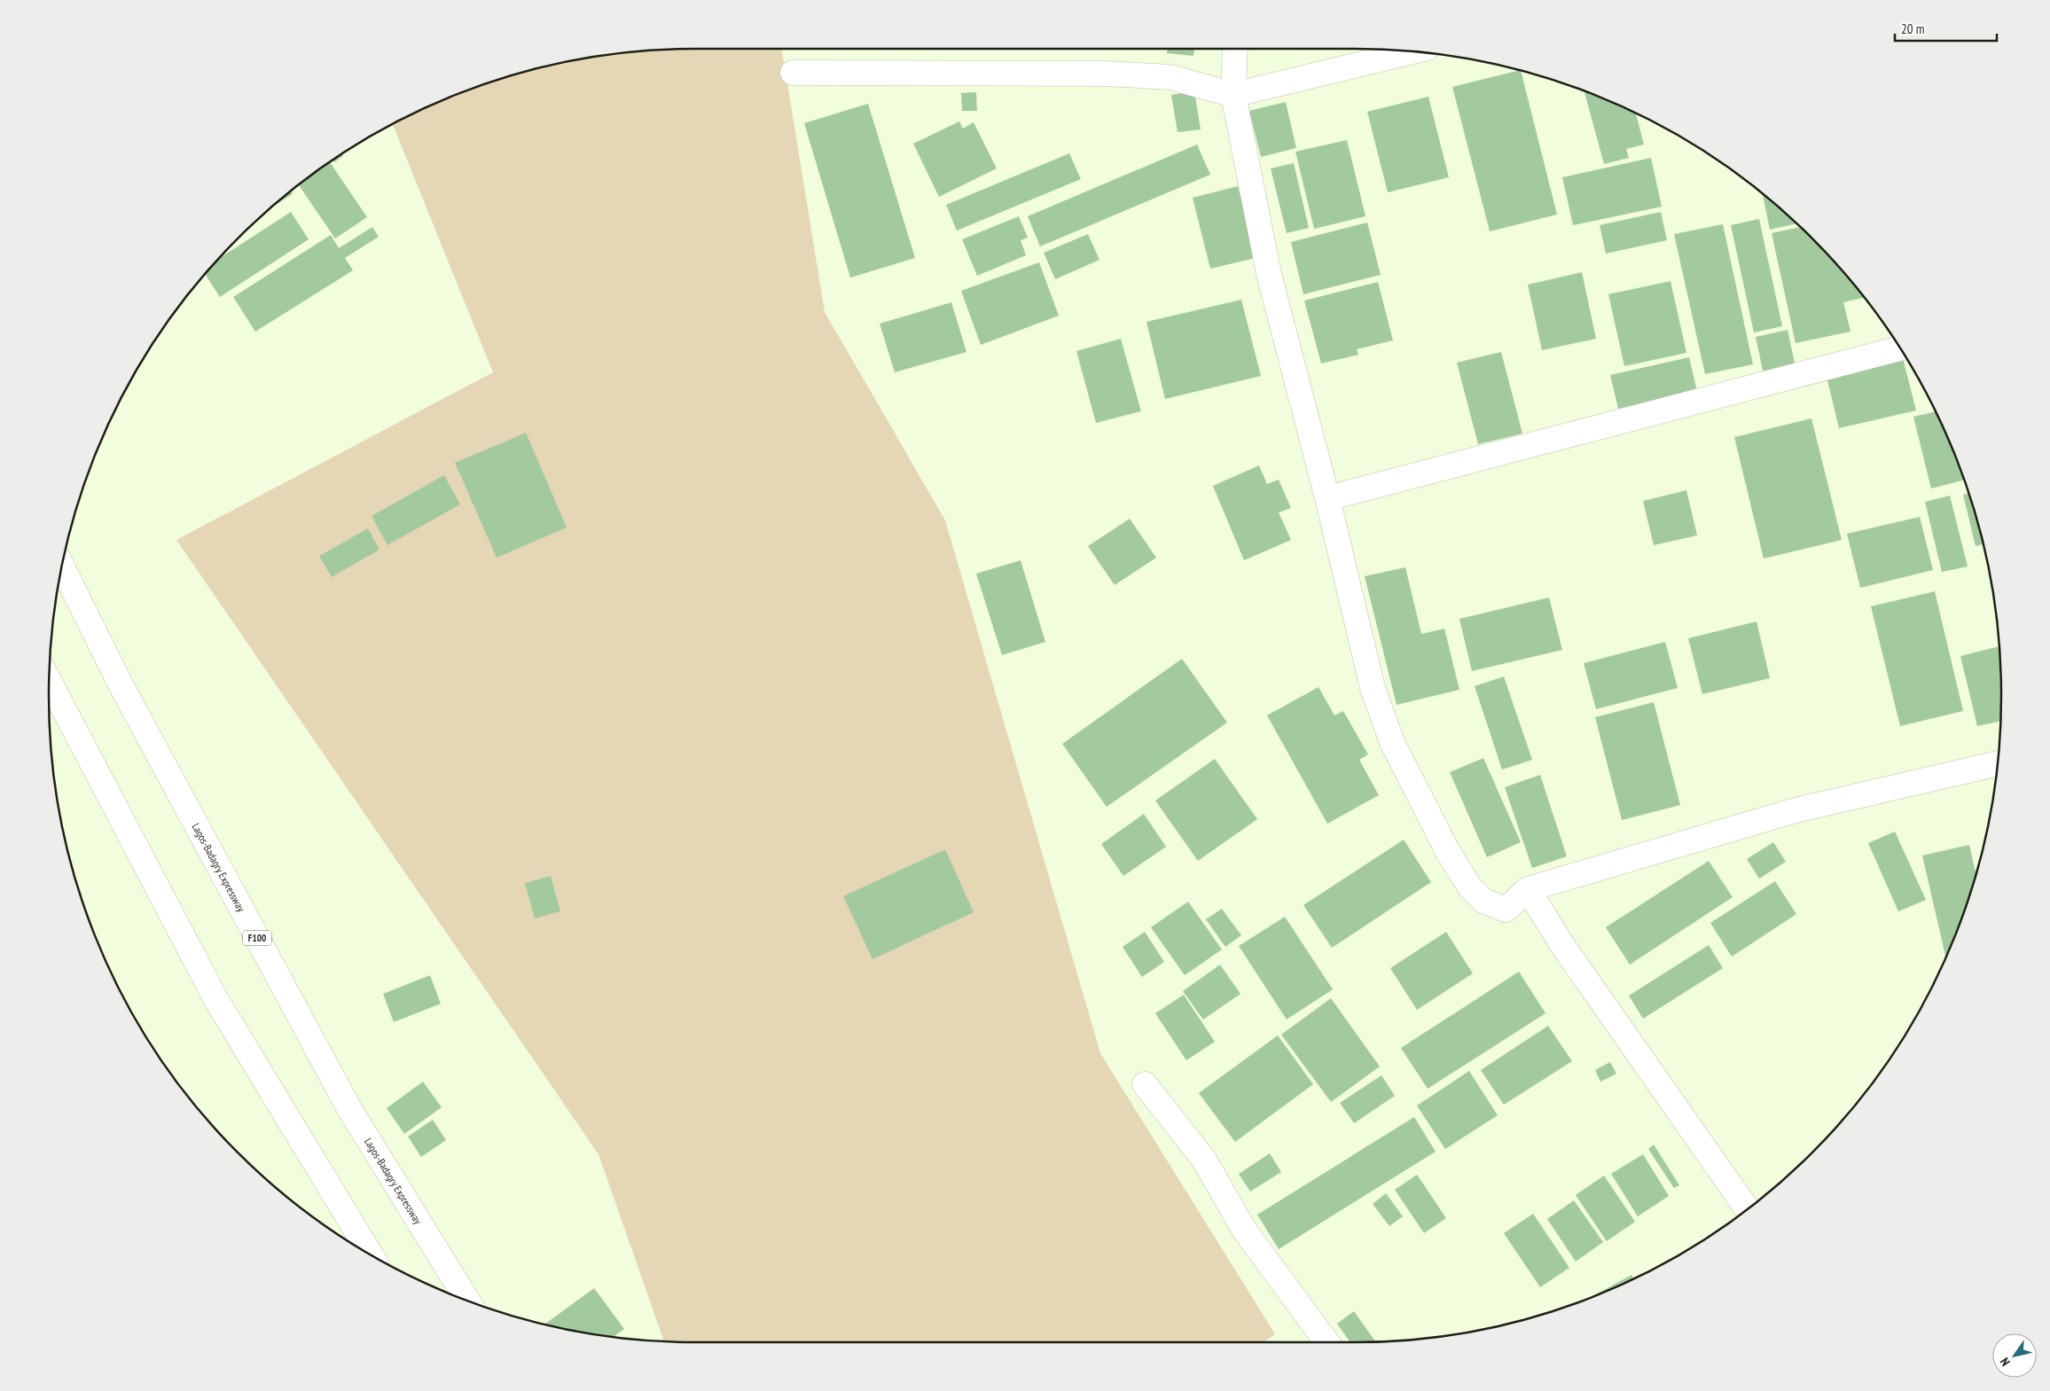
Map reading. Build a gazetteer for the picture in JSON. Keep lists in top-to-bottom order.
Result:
{
  "streets": {
    "main road": ["Lagos-Badagry Expressway", "F100"]
  },
  "scale_bar": "20 m",
  "north": "bottom left"
}
